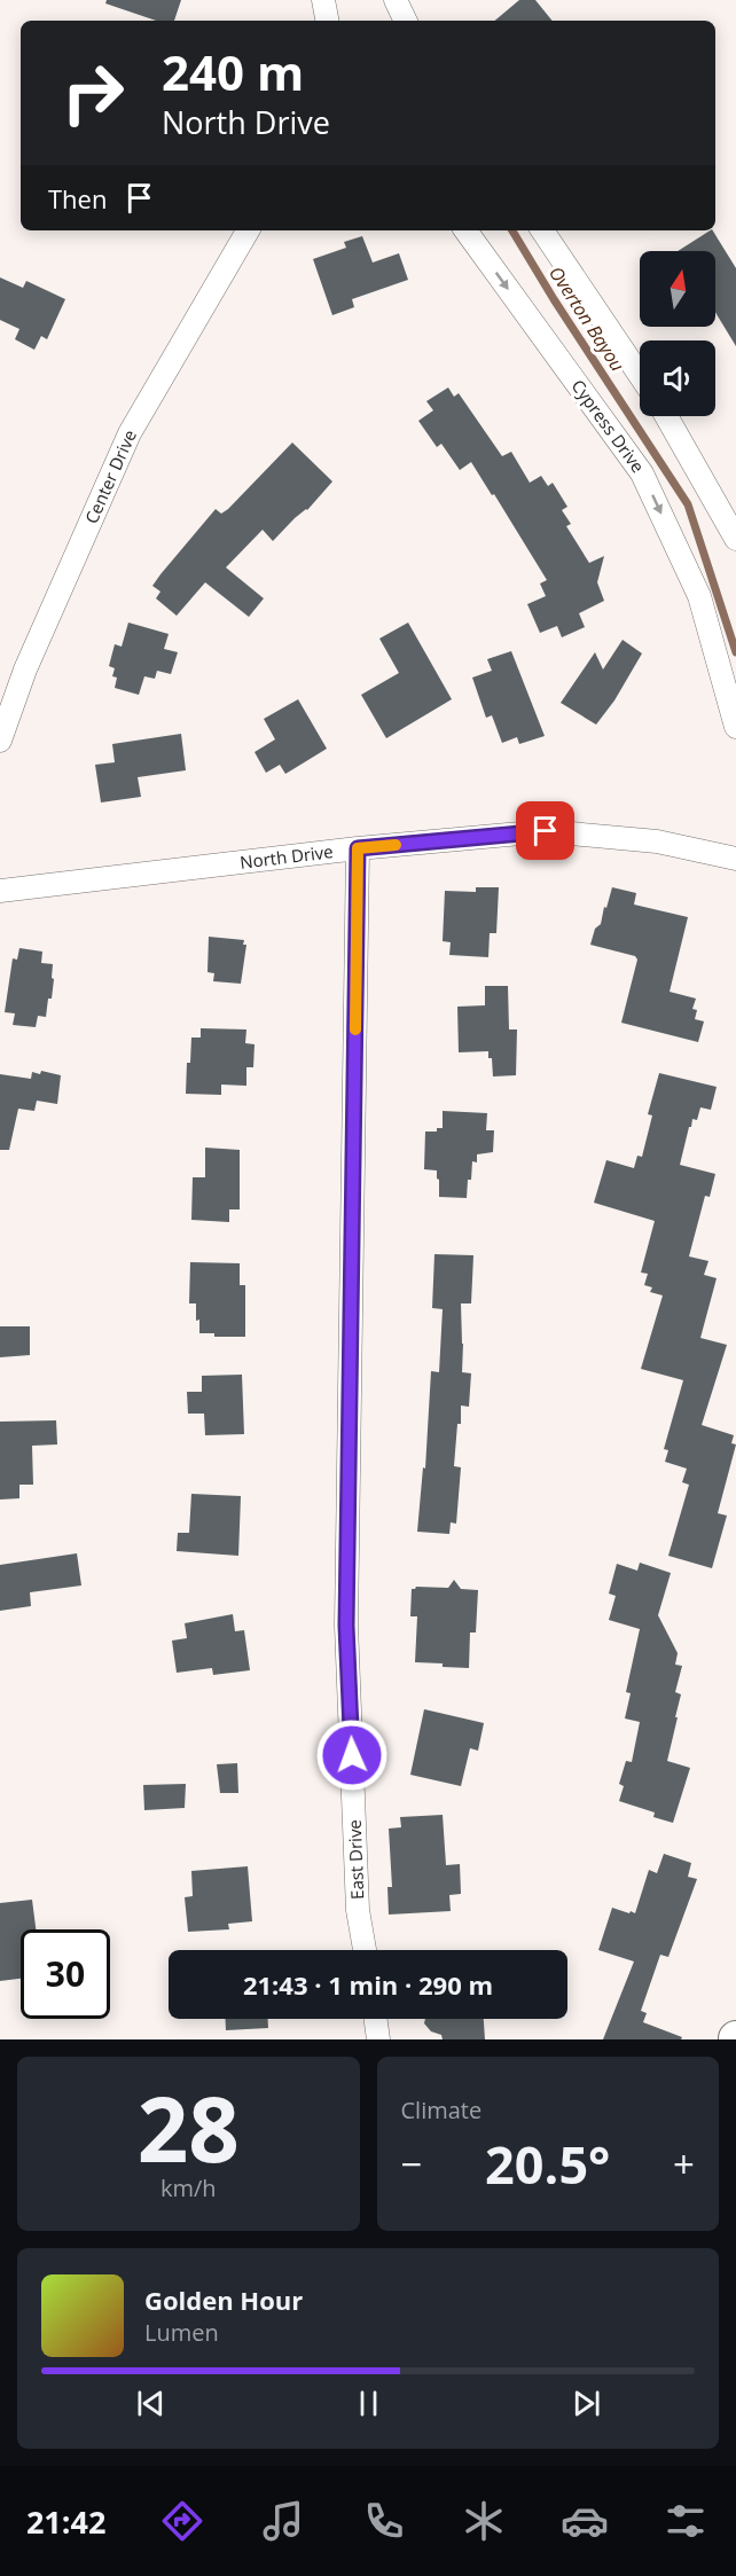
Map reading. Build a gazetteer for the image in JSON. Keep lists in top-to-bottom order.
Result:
{
  "streets": {
    "street": [
      "Cypress Drive",
      "Center Drive",
      "North Drive",
      "East Drive"
    ]
  },
  "crossings": [
    ["North Drive", "East Drive"]
  ],
  "water": ["Overton Bayou"],
  "north": "top",
  "page": {
    "turn": ["240 m", "North Drive"],
    "then": "Then",
    "limit": "30",
    "trip": "21:43 · 1 min · 290 m",
    "tile": [
      ["28", "km/h"],
      "Climate"
    ],
    "heat": ["−", "20.5°", "+"],
    "song": ["Golden Hour", "Lumen"],
    "tabs": "21:42"
  }
}
